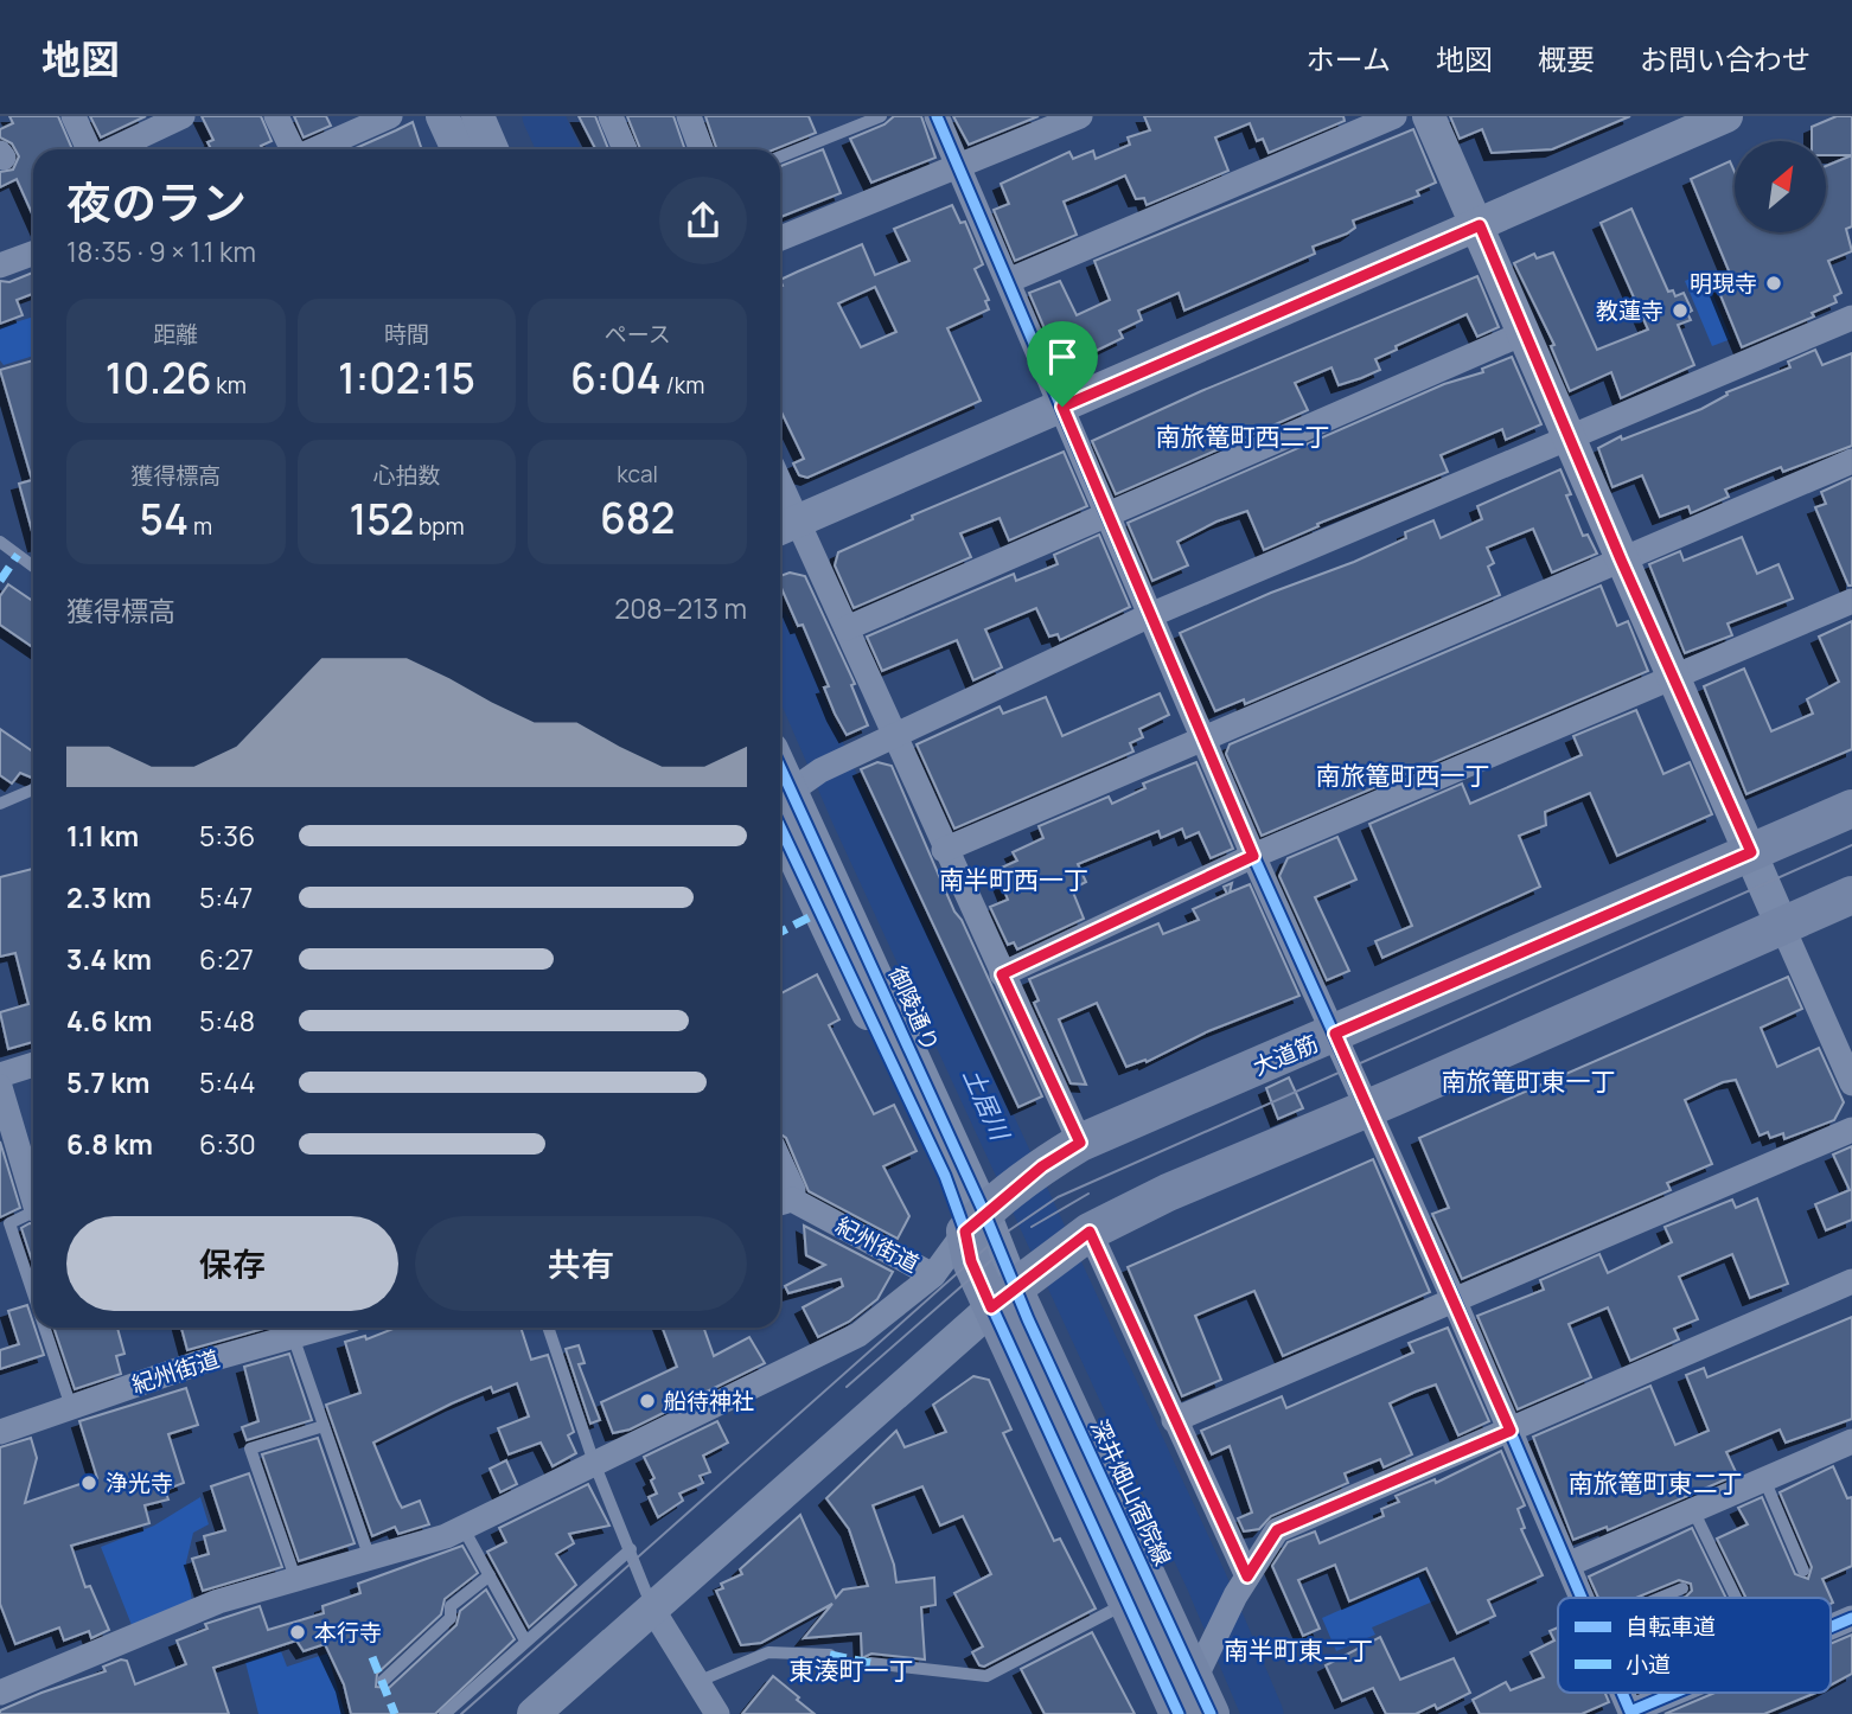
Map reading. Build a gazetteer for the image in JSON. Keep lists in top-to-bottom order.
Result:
{
  "streets": {
    "main road": ["大道筋", "深井畑山宿院線"],
    "street": ["御陵通り", "紀州街道"]
  },
  "crossings": [
    ["御陵通り", "大道筋"],
    ["御陵通り", "紀州街道"],
    ["御陵通り", "深井畑山宿院線"],
    ["大道筋", "紀州街道"],
    ["大道筋", "深井畑山宿院線"],
    ["紀州街道", "深井畑山宿院線"]
  ],
  "districts": [
    "南旅篭町西二丁",
    "南旅篭町西一丁",
    "南半町西一丁",
    "南旅篭町東一丁",
    "南旅篭町東二丁",
    "南半町東二丁",
    "東湊町一丁"
  ],
  "water": ["土居川"],
  "places": [
    "明現寺",
    "教蓮寺",
    "船待神社",
    "浄光寺",
    "本行寺"
  ],
  "legend": ["自転車道", "小道"],
  "north": "top right",
  "page": {
    "header": "地図",
    "nav": [
      "ホーム",
      "地図",
      "概要",
      "お問い合わせ"
    ],
    "heading": ["夜のラン", "18:35 · 9 × 1.1 km"],
    "stats": [
      ["距離", "10.26 km"],
      ["時間", "1:02:15"],
      ["ペース", "6:04 /km"],
      ["獲得標高", "54 m"],
      ["心拍数", "152 bpm"],
      ["kcal", "682"]
    ],
    "chart": ["獲得標高", "208–213 m"],
    "list": [
      {
        "name": "1.1 km",
        "note": "5:36"
      },
      {
        "name": "2.3 km",
        "note": "5:47"
      },
      {
        "name": "3.4 km",
        "note": "6:27"
      },
      {
        "name": "4.6 km",
        "note": "5:48"
      },
      {
        "name": "5.7 km",
        "note": "5:44"
      },
      {
        "name": "6.8 km",
        "note": "6:30"
      }
    ],
    "buttons": ["保存", "共有"]
  }
}
